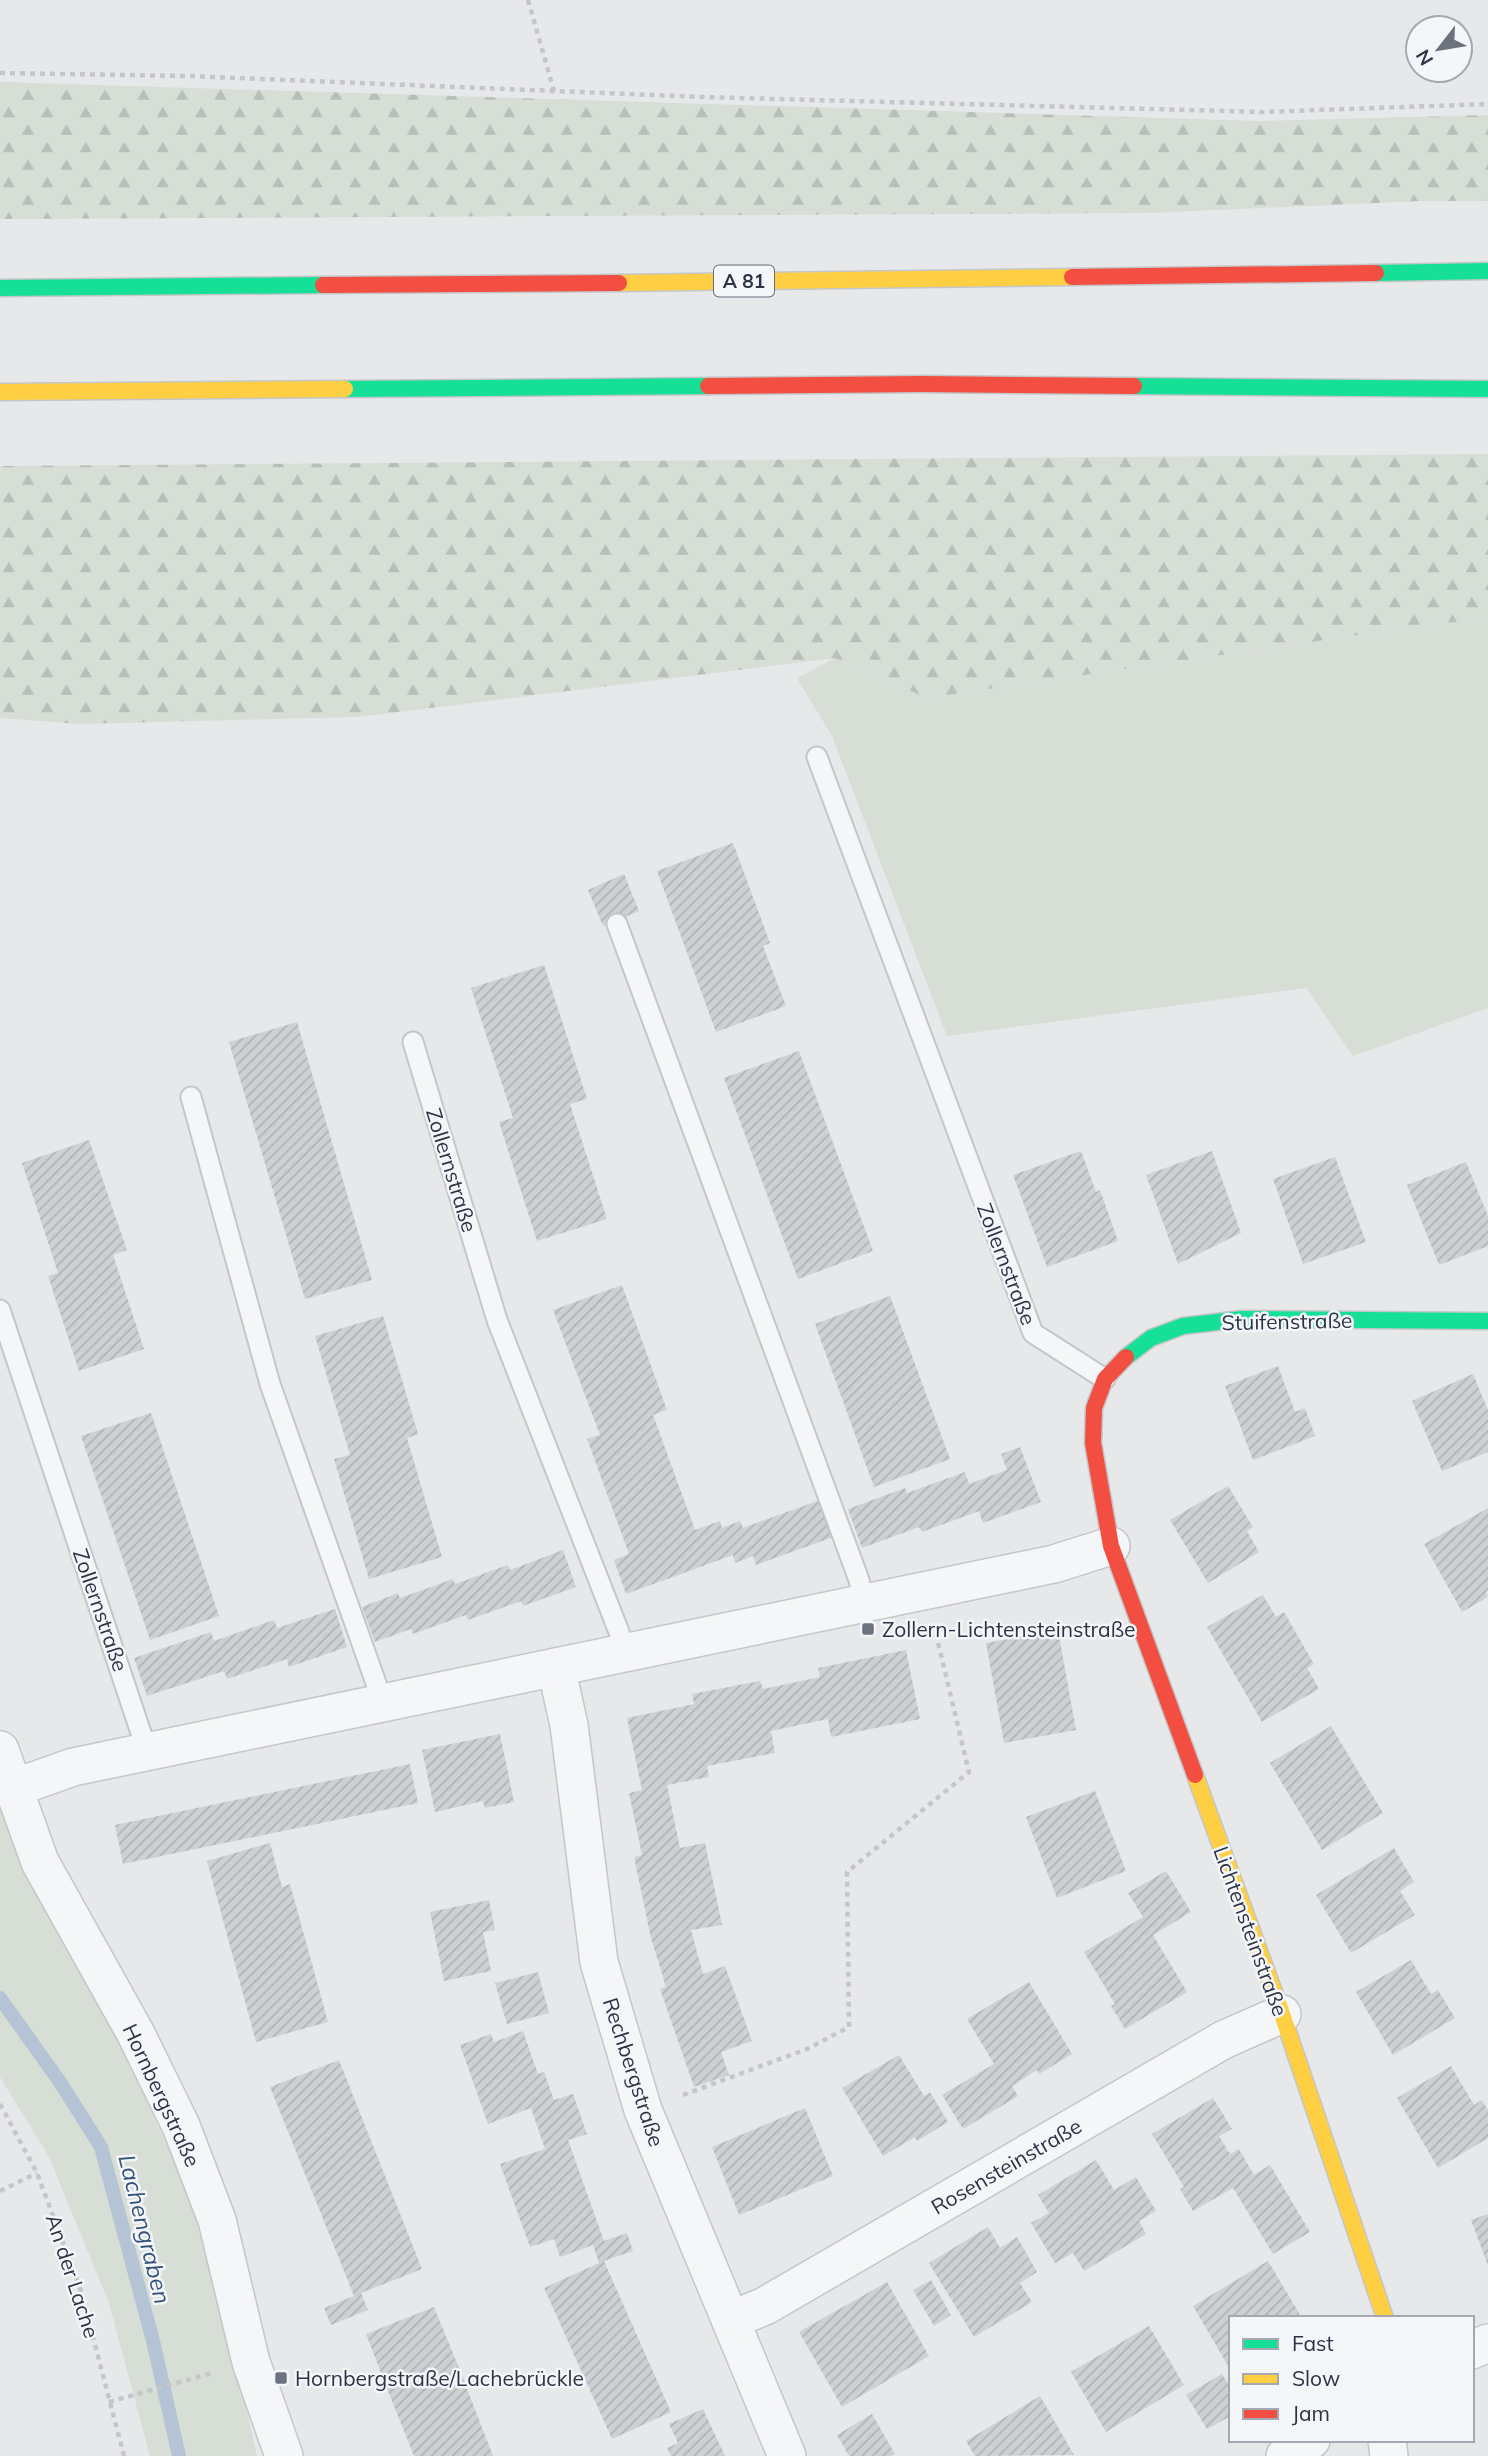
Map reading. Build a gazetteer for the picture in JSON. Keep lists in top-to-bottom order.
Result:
{
  "streets": {
    "main road": ["A 81", "Stuifenstraße", "Lichtensteinstraße"],
    "street": ["Rechbergstraße", "Hornbergstraße", "Rosensteinstraße"],
    "lane": ["Zollernstraße"],
    "path": ["An der Lache"]
  },
  "crossings": [
    ["Zollernstraße", "Stuifenstraße"],
    ["Lichtensteinstraße", "Rosensteinstraße"],
    ["Rechbergstraße", "Rosensteinstraße"]
  ],
  "water": ["Lachengraben"],
  "places": {
    "transit": ["Zollern-Lichtensteinstraße", "Hornbergstraße/Lachebrückle"]
  },
  "legend": ["Fast", "Slow", "Jam"],
  "north": "bottom left"
}
